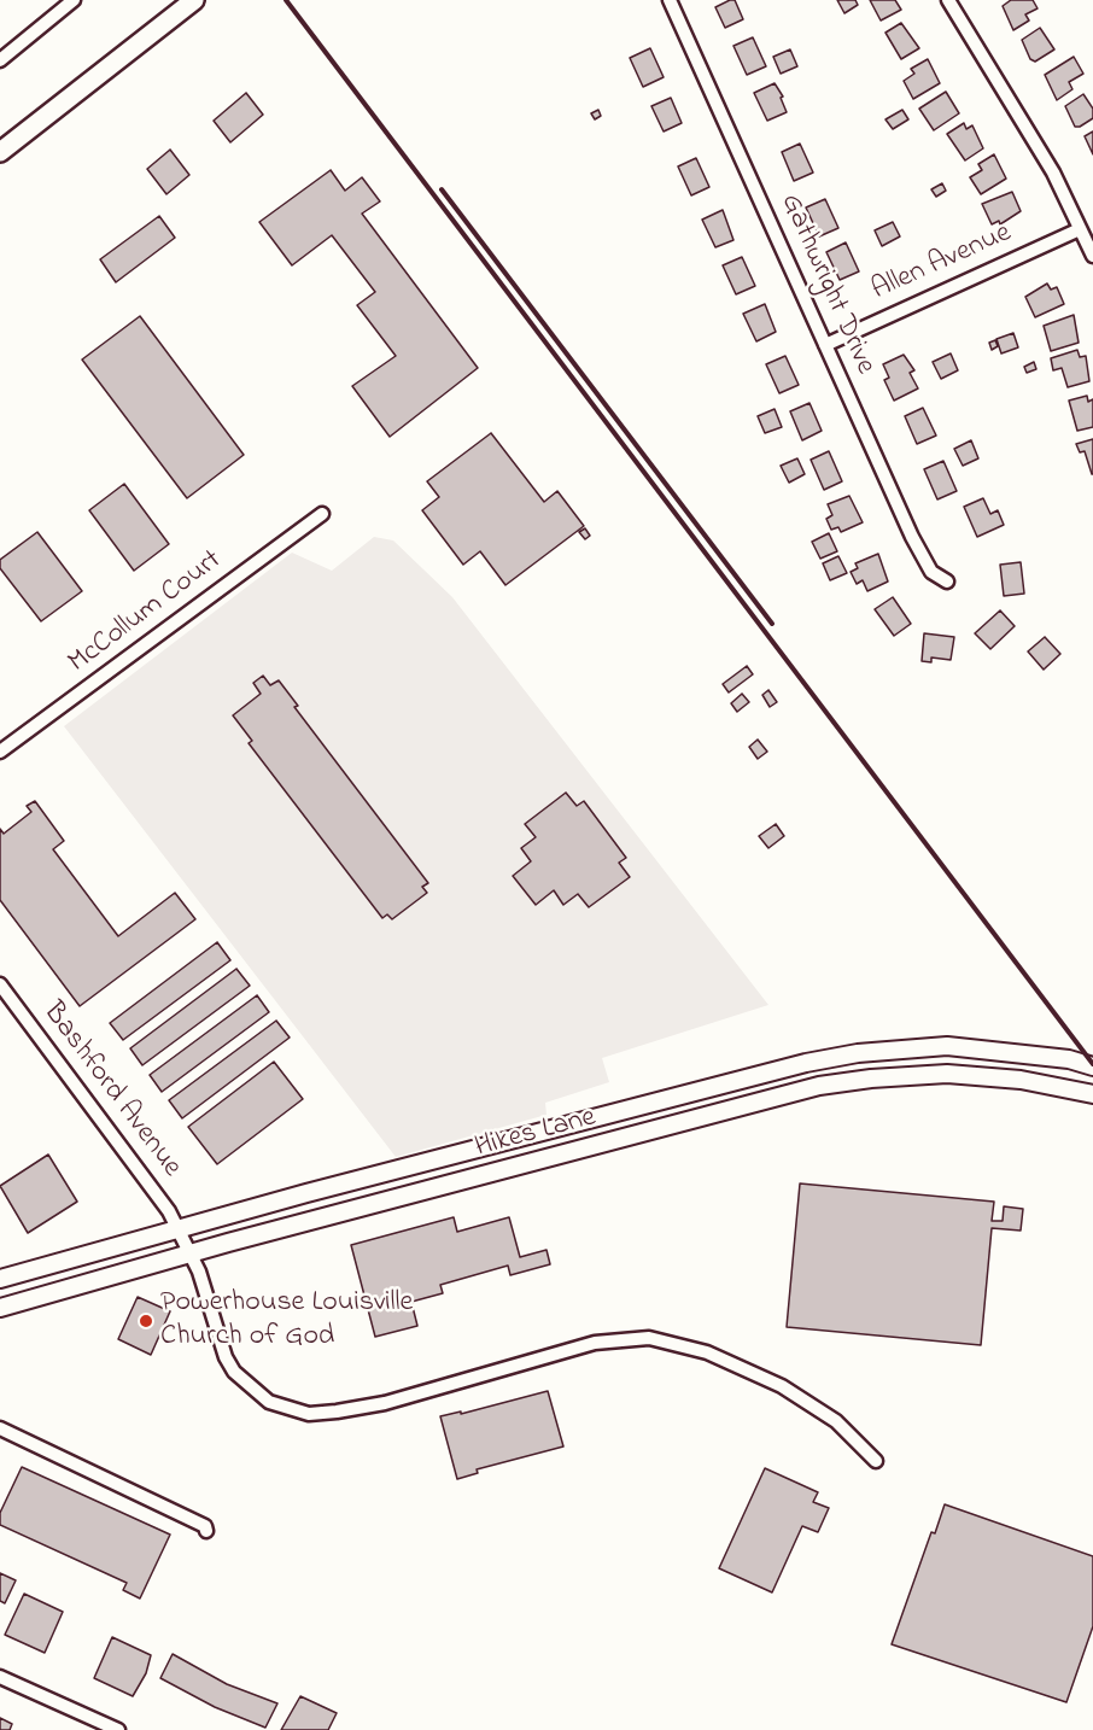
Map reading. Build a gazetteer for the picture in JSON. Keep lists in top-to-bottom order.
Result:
{
  "streets": {
    "street": [
      "Allen Avenue",
      "Gathwright Drive",
      "McCollum Court",
      "Bashford Avenue",
      "Hikes Lane"
    ]
  },
  "crossings": [
    ["Allen Avenue", "Gathwright Drive"],
    ["Bashford Avenue", "Hikes Lane"]
  ],
  "places": ["Powerhouse Louisville Church of God"]
}
